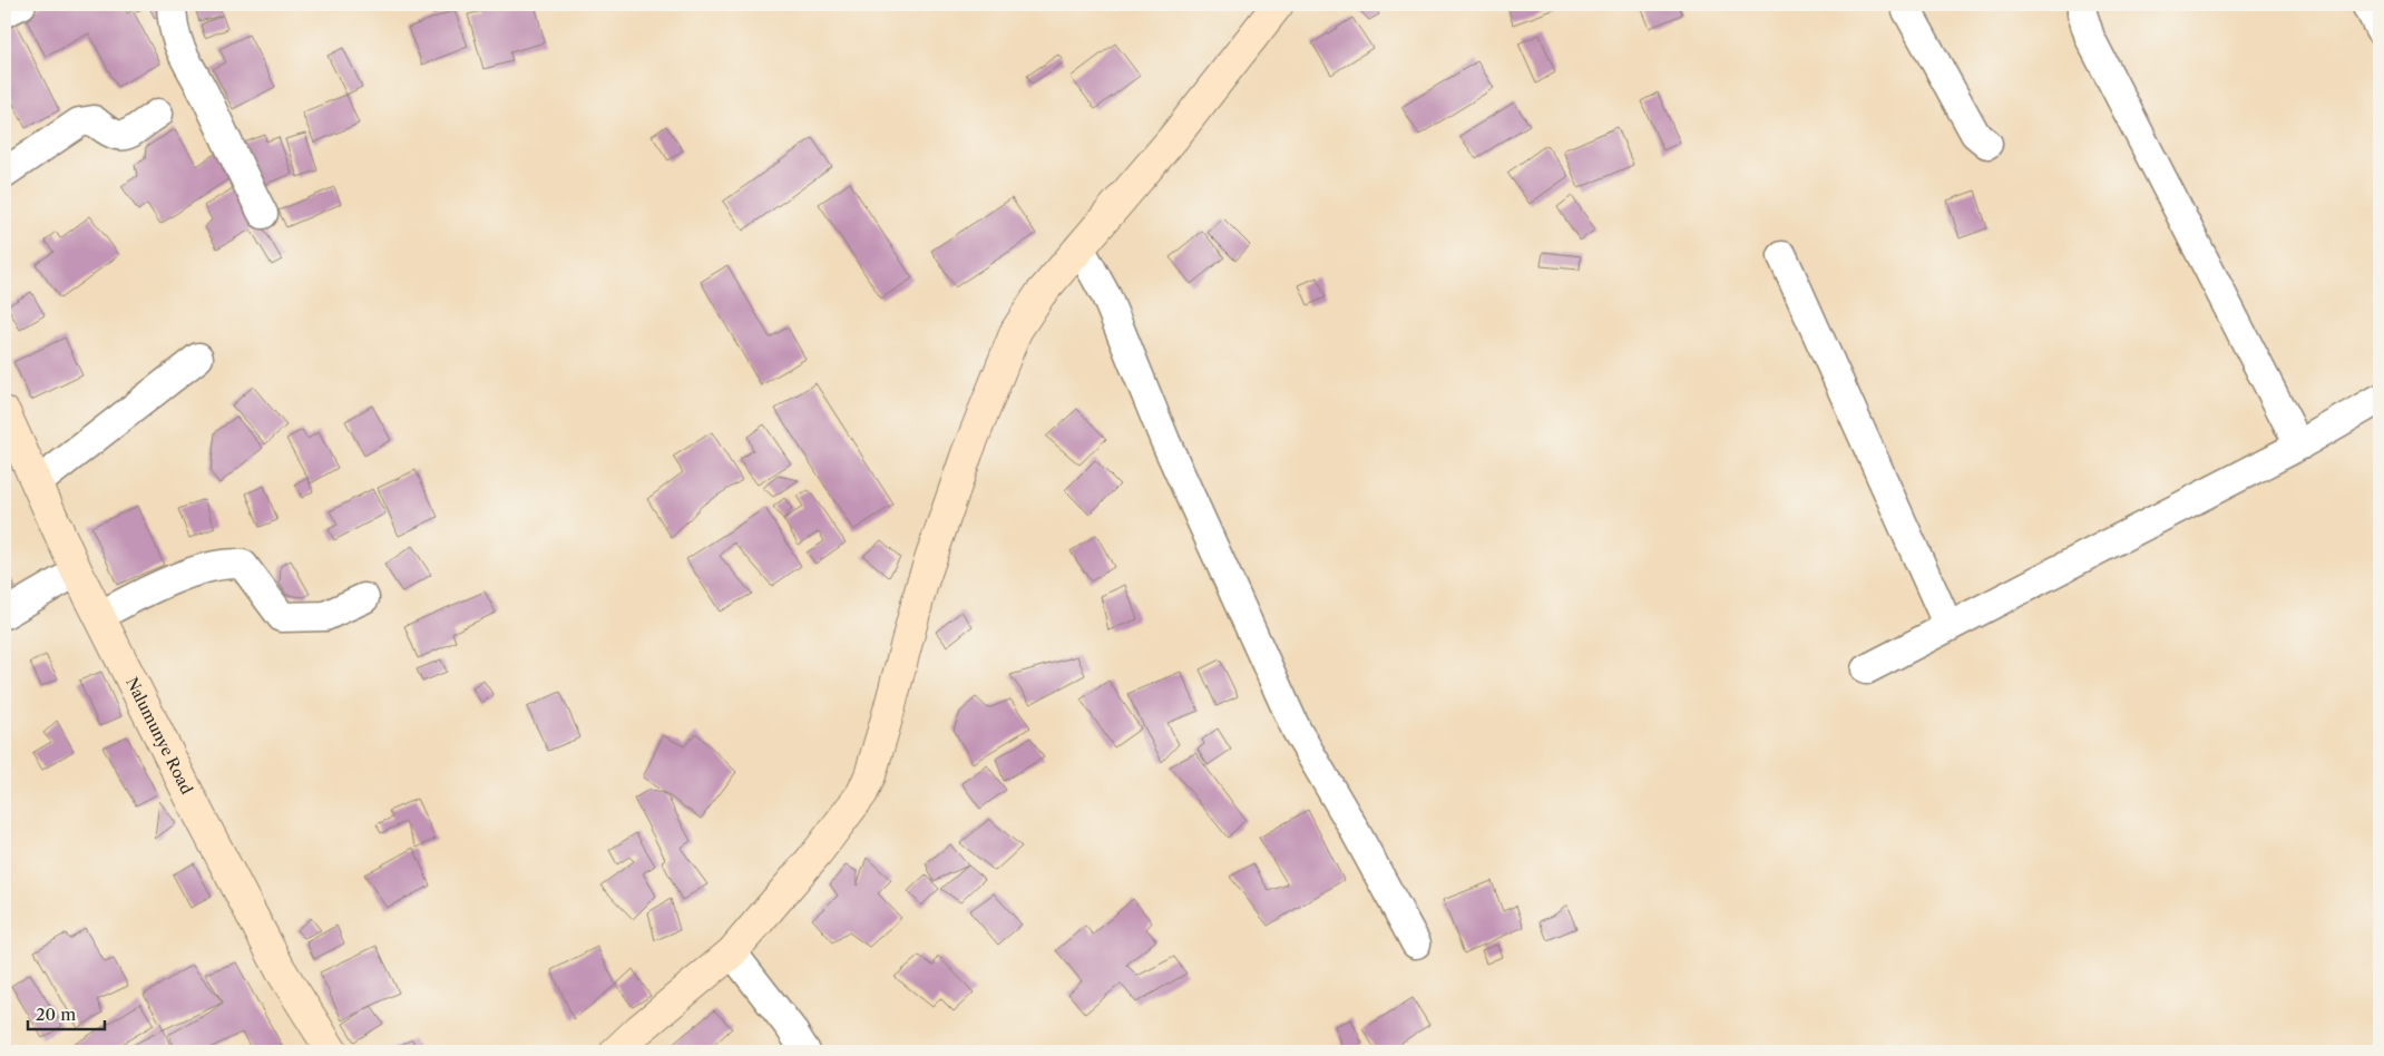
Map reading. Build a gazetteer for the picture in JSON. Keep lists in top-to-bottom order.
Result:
{
  "streets": {
    "street": ["Nalumunye Road"]
  },
  "scale_bar": "20 m"
}
